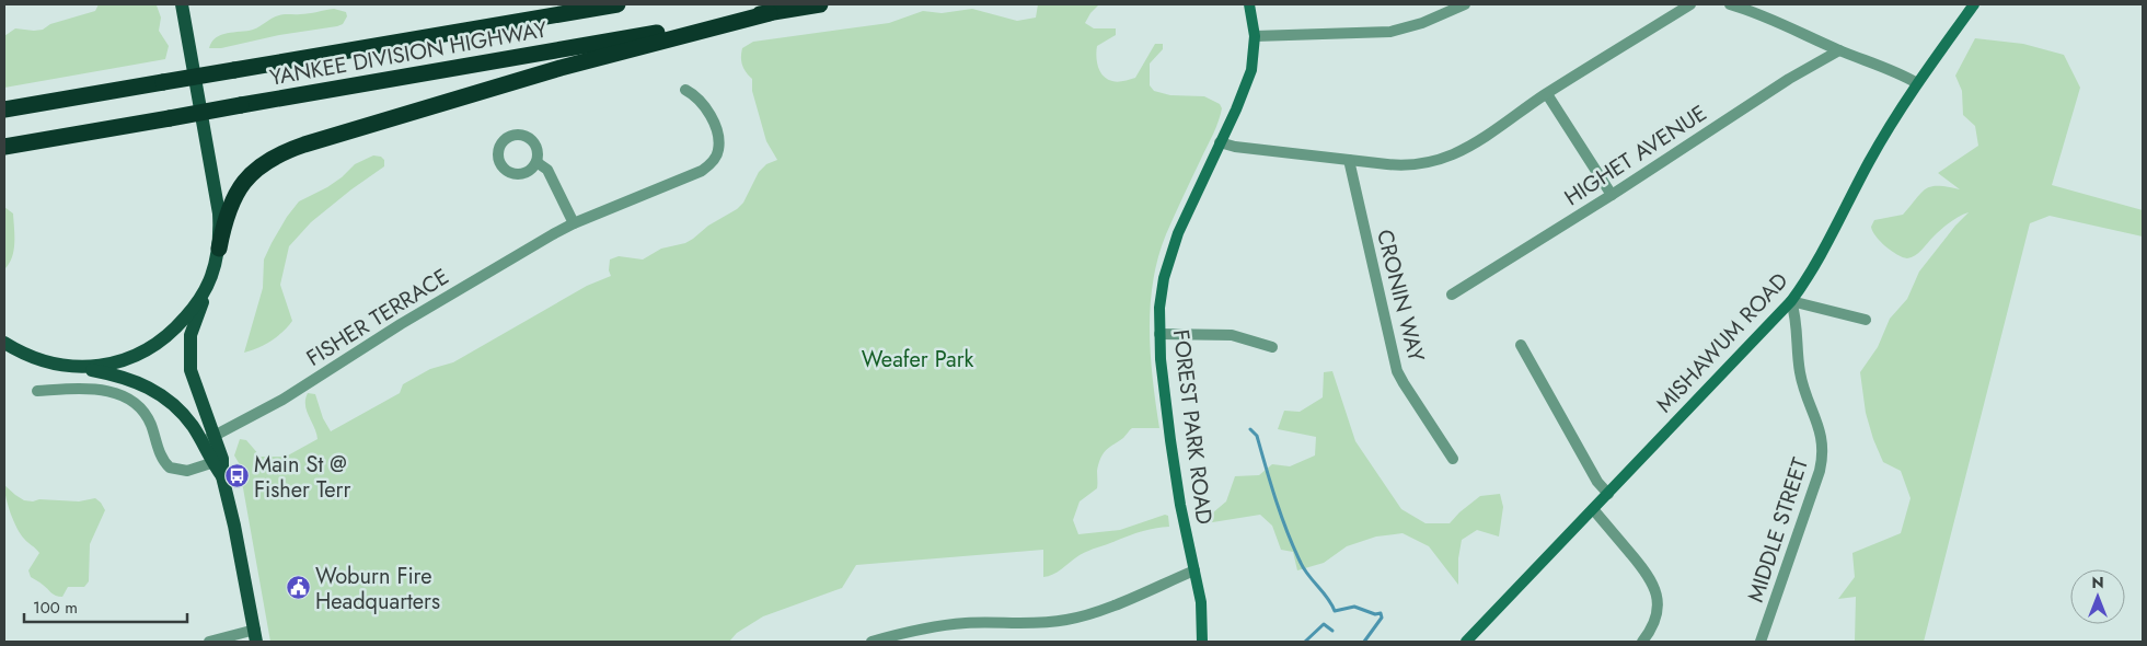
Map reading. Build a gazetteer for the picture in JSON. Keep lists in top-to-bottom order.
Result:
{
  "streets": {
    "highway": ["YANKEE DIVISION HIGHWAY"],
    "main road": ["MISHAWUM ROAD", "FOREST PARK ROAD"],
    "street": [
      "HIGHET AVENUE",
      "CRONIN WAY",
      "FISHER TERRACE",
      "MIDDLE STREET"
    ]
  },
  "crossings": [
    ["MISHAWUM ROAD", "MIDDLE STREET"]
  ],
  "parks": ["Weafer Park"],
  "places": {
    "bus stop": ["Main St @ Fisher Terr"],
    "public building": ["Woburn Fire Headquarters"]
  },
  "scale_bar": "100 m",
  "north": "top"
}
